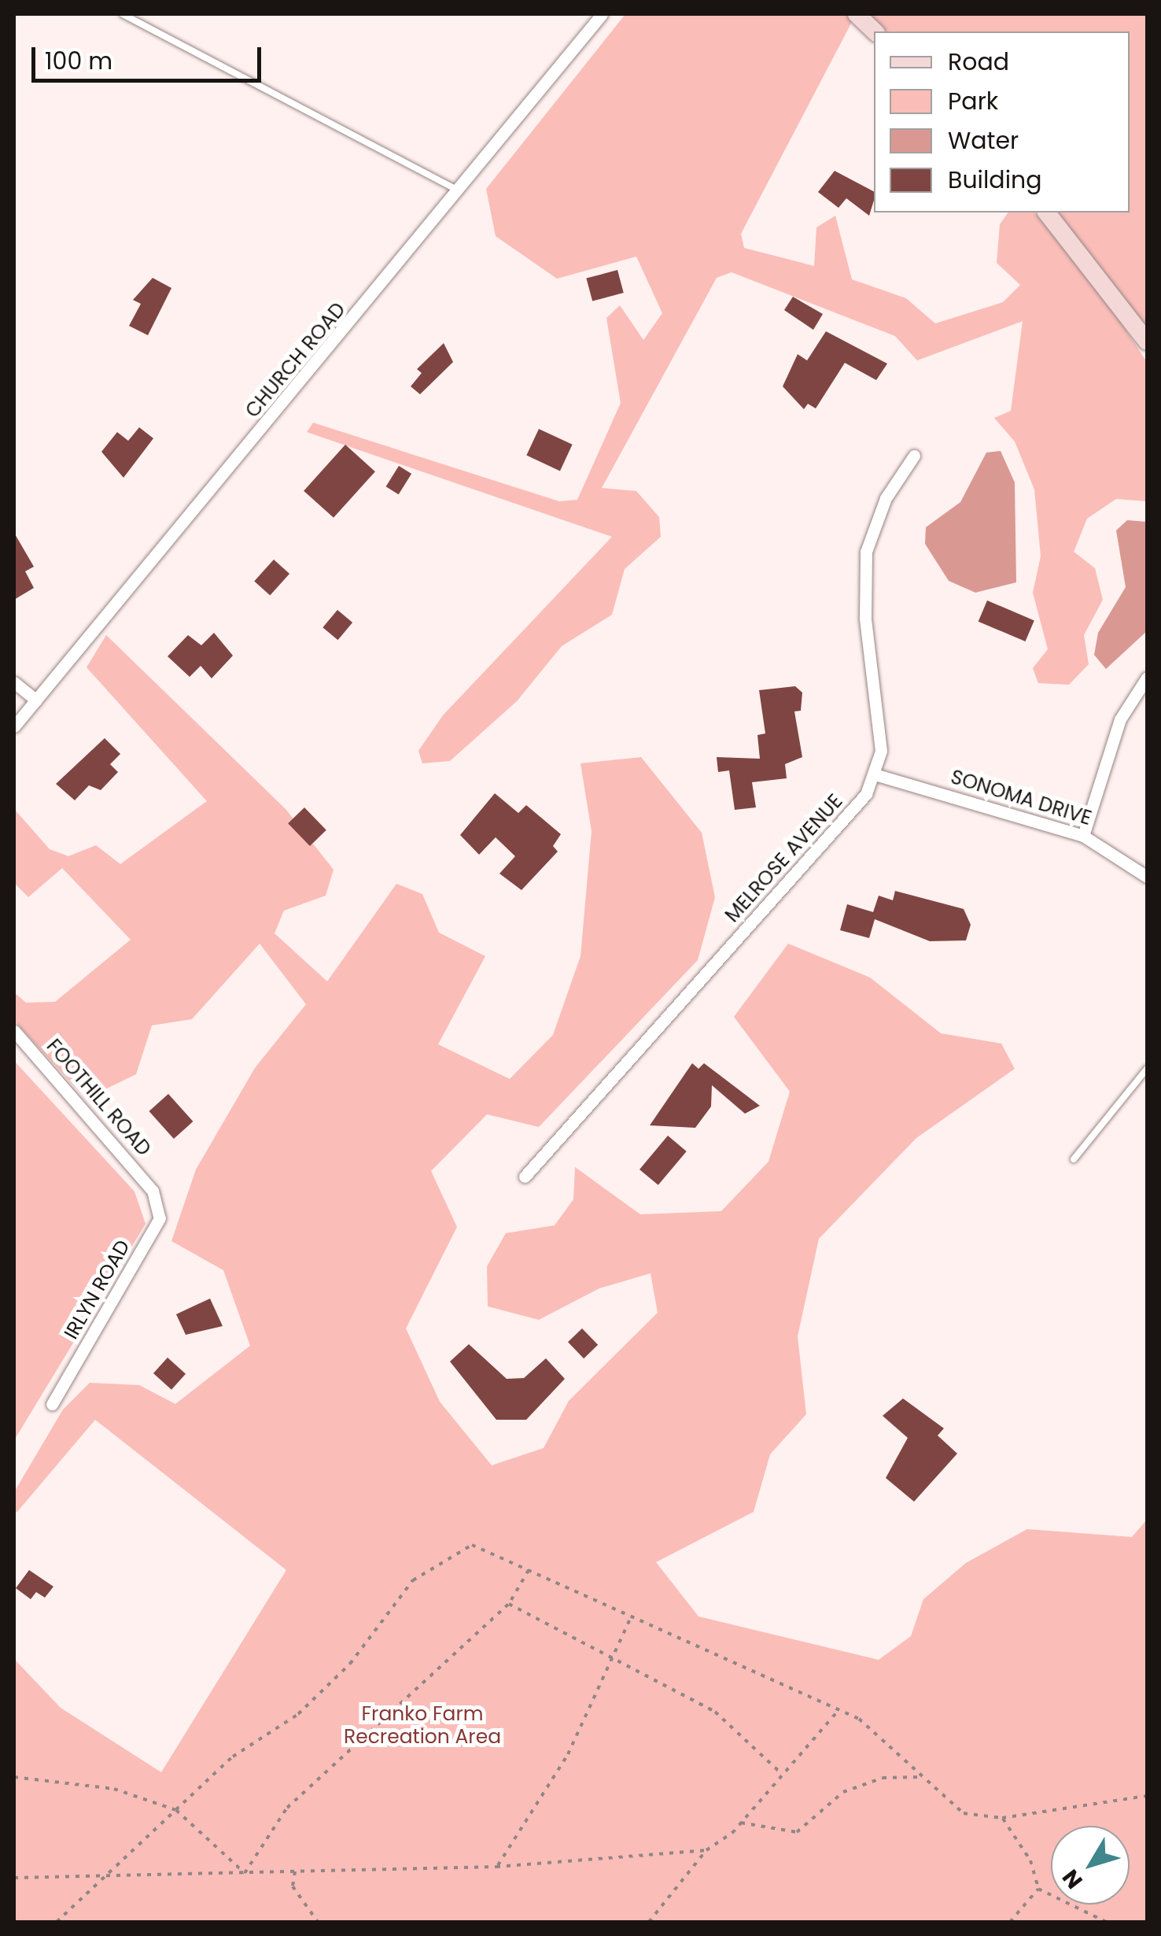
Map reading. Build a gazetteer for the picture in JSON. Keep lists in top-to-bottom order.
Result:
{
  "streets": {
    "street": [
      "CHURCH ROAD",
      "SONOMA DRIVE",
      "MELROSE AVENUE",
      "FOOTHILL ROAD",
      "IRLYN ROAD"
    ]
  },
  "crossings": [
    ["SONOMA DRIVE", "MELROSE AVENUE"],
    ["FOOTHILL ROAD", "IRLYN ROAD"]
  ],
  "parks": ["Franko Farm Recreation Area"],
  "legend": [
    "Road",
    "Park",
    "Water",
    "Building"
  ],
  "scale_bar": "100 m",
  "north": "bottom left"
}
